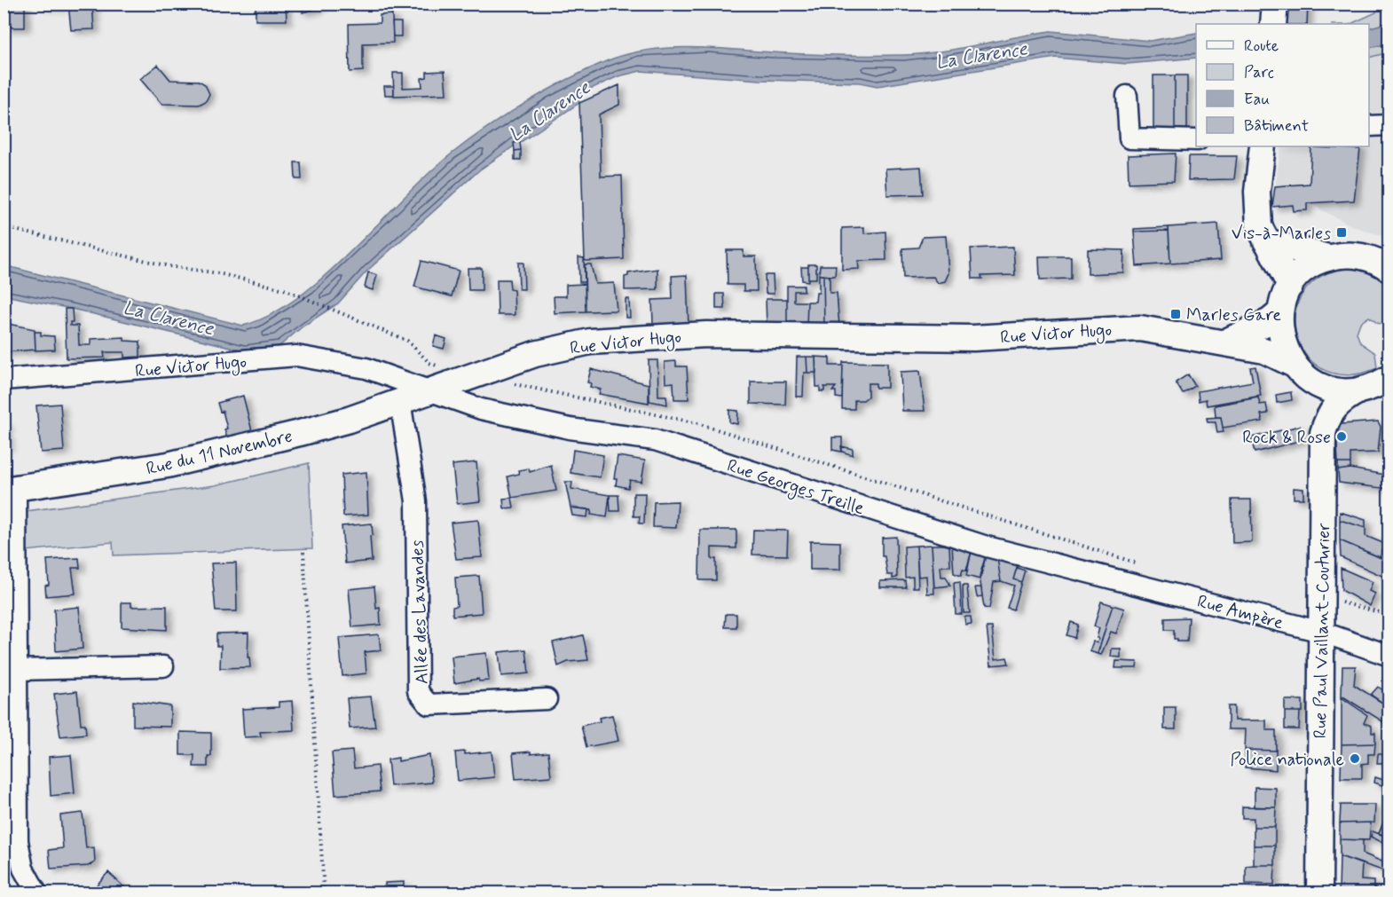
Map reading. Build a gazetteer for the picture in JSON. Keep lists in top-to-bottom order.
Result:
{
  "streets": {
    "main road": ["Rue Victor Hugo", "Rue du 11 Novembre", "Rue Paul Vaillant-Couturier"],
    "street": ["Rue Georges Treille", "Rue Ampère", "Allée des Lavandes"]
  },
  "crossings": [
    ["Rue Victor Hugo", "Rue du 11 Novembre"],
    ["Rue Victor Hugo", "Rue Georges Treille"],
    ["Rue du 11 Novembre", "Rue Georges Treille"],
    ["Rue du 11 Novembre", "Allée des Lavandes"],
    ["Rue Georges Treille", "Rue Ampère"],
    ["Rue Ampère", "Rue Paul Vaillant-Couturier"]
  ],
  "water": ["La Clarence"],
  "places": {
    "transit": ["Vis-à-Marles", "Marles Gare"],
    "other": ["Rock & Rose", "Police nationale"]
  },
  "legend": [
    "Route",
    "Parc",
    "Eau",
    "Bâtiment"
  ]
}
